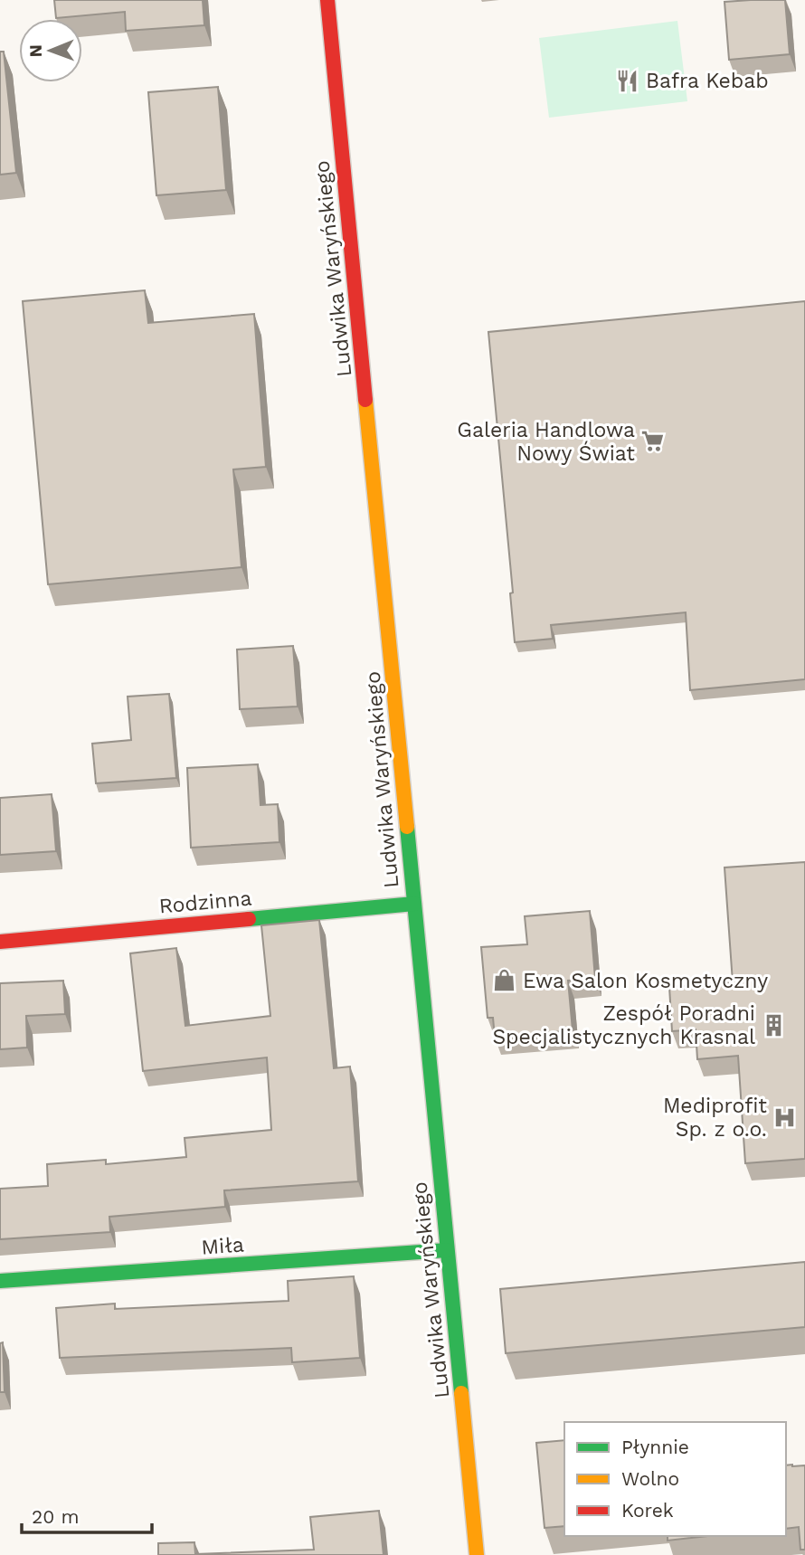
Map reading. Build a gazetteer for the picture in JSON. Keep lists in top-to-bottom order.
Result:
{
  "streets": {
    "main road": ["Ludwika Waryńskiego", "Rodzinna", "Miła"]
  },
  "crossings": [
    ["Ludwika Waryńskiego", "Rodzinna"],
    ["Ludwika Waryńskiego", "Miła"]
  ],
  "places": {
    "restaurant": ["Bafra Kebab"],
    "supermarket": ["Galeria Handlowa Nowy Świat"],
    "shop": ["Ewa Salon Kosmetyczny"],
    "building": ["Zespół Poradni Specjalistycznych Krasnal"],
    "hospital": ["Mediprofit Sp. z o.o."]
  },
  "legend": ["Płynnie", "Wolno", "Korek"],
  "scale_bar": "20 m",
  "north": "left"
}
